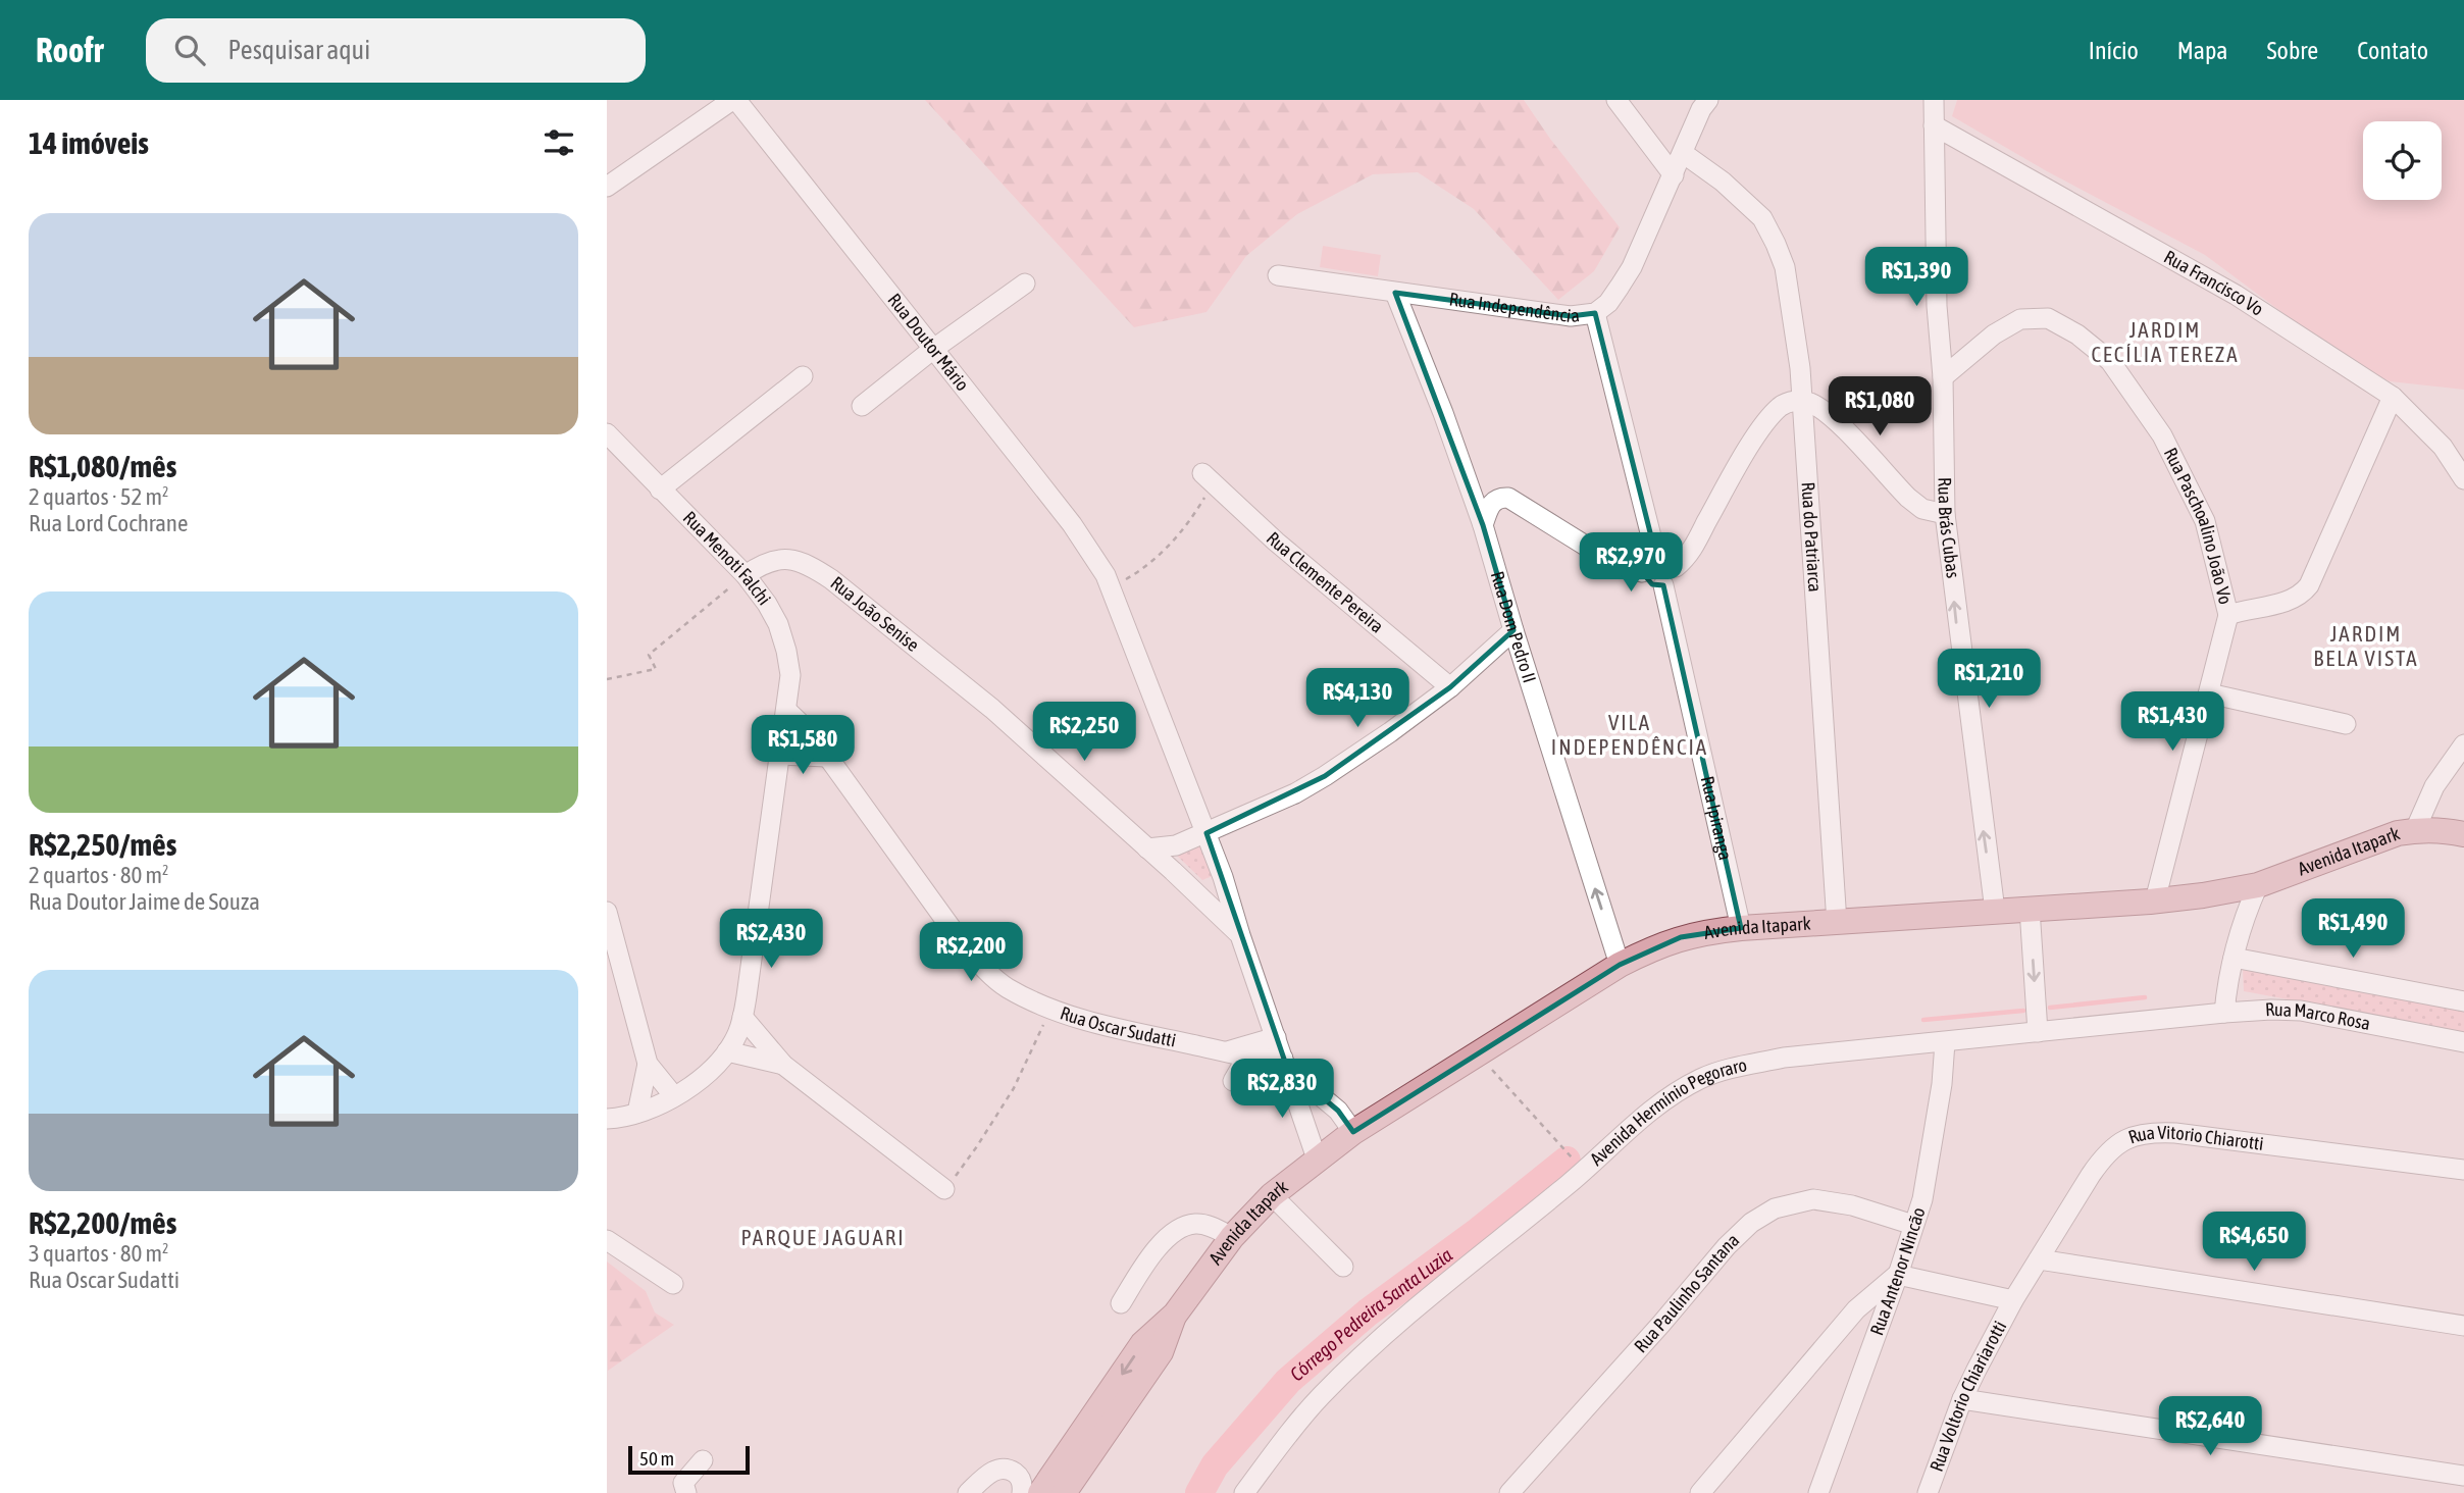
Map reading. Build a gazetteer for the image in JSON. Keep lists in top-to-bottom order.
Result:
{
  "streets": {
    "main road": ["Avenida Itapark"],
    "street": [
      "Rua Francisco Vo",
      "Rua Independência",
      "Rua Doutor Mário",
      "Rua Paschoalino João Vo",
      "Rua Brás Cubas",
      "Rua do Patriarca",
      "Rua Menoti Falchi",
      "Rua Clemente Pereira",
      "Rua João Senise",
      "Rua Dom Pedro II",
      "Rua Ipiranga",
      "Rua Marco Rosa",
      "Rua Oscar Sudatti",
      "Avenida Hermínio Pegoraro",
      "Rua Vitorio Chiarotti",
      "Rua Antenor Nincão",
      "Rua Paulinho Santana",
      "Rua Voltorio Chiariarotti"
    ]
  },
  "crossings": [
    ["Rua Francisco Vo", "Rua Paschoalino João Vo"],
    ["Rua Francisco Vo", "Rua Brás Cubas"],
    ["Rua Independência", "Rua do Patriarca"],
    ["Rua Independência", "Rua Dom Pedro II"],
    ["Rua Doutor Mário", "Rua João Senise"],
    ["Rua Doutor Mário", "Avenida Itapark"],
    ["Rua Doutor Mário", "Rua Oscar Sudatti"],
    ["Rua Paschoalino João Vo", "Rua Brás Cubas"],
    ["Rua Brás Cubas", "Avenida Itapark"],
    ["Rua do Patriarca", "Avenida Itapark"],
    ["Rua Menoti Falchi", "Rua João Senise"],
    ["Rua Menoti Falchi", "Rua Oscar Sudatti"],
    ["Rua Dom Pedro II", "Avenida Itapark"],
    ["Rua Ipiranga", "Avenida Itapark"],
    ["Rua Marco Rosa", "Avenida Hermínio Pegoraro"],
    ["Avenida Hermínio Pegoraro", "Rua Antenor Nincão"],
    ["Rua Vitorio Chiarotti", "Rua Voltorio Chiariarotti"],
    ["Rua Antenor Nincão", "Rua Paulinho Santana"]
  ],
  "one_way": ["Rua Brás Cubas", "Rua Dom Pedro II"],
  "districts": [
    "JARDIM CECÍLIA TEREZA",
    "JARDIM BELA VISTA",
    "VILA INDEPENDÊNCIA",
    "PARQUE JAGUARI"
  ],
  "water": ["Córrego Pedreira Santa Luzia"],
  "scale_bar": "50 m",
  "page": {
    "header": "Roofr",
    "search": "Pesquisar aqui",
    "nav": [
      "Início",
      "Mapa",
      "Sobre",
      "Contato"
    ],
    "heading": "14 imóveis",
    "list": [
      {
        "name": "R$1,080/mês",
        "note": "2 quartos · 52 m² · Rua Lord Cochrane"
      },
      {
        "name": "R$2,250/mês",
        "note": "2 quartos · 80 m² · Rua Doutor Jaime de Souza"
      },
      {
        "name": "R$2,200/mês",
        "note": "3 quartos · 80 m² · Rua Oscar Sudatti"
      }
    ],
    "price": [
      "R$1,390",
      "R$1,080",
      "R$2,970",
      "R$1,210",
      "R$4,130",
      "R$1,430",
      "R$2,250",
      "R$1,580",
      "R$1,490",
      "R$2,430",
      "R$2,200",
      "R$2,830",
      "R$4,650",
      "R$2,640"
    ],
    "scale": "50 m"
  }
}
